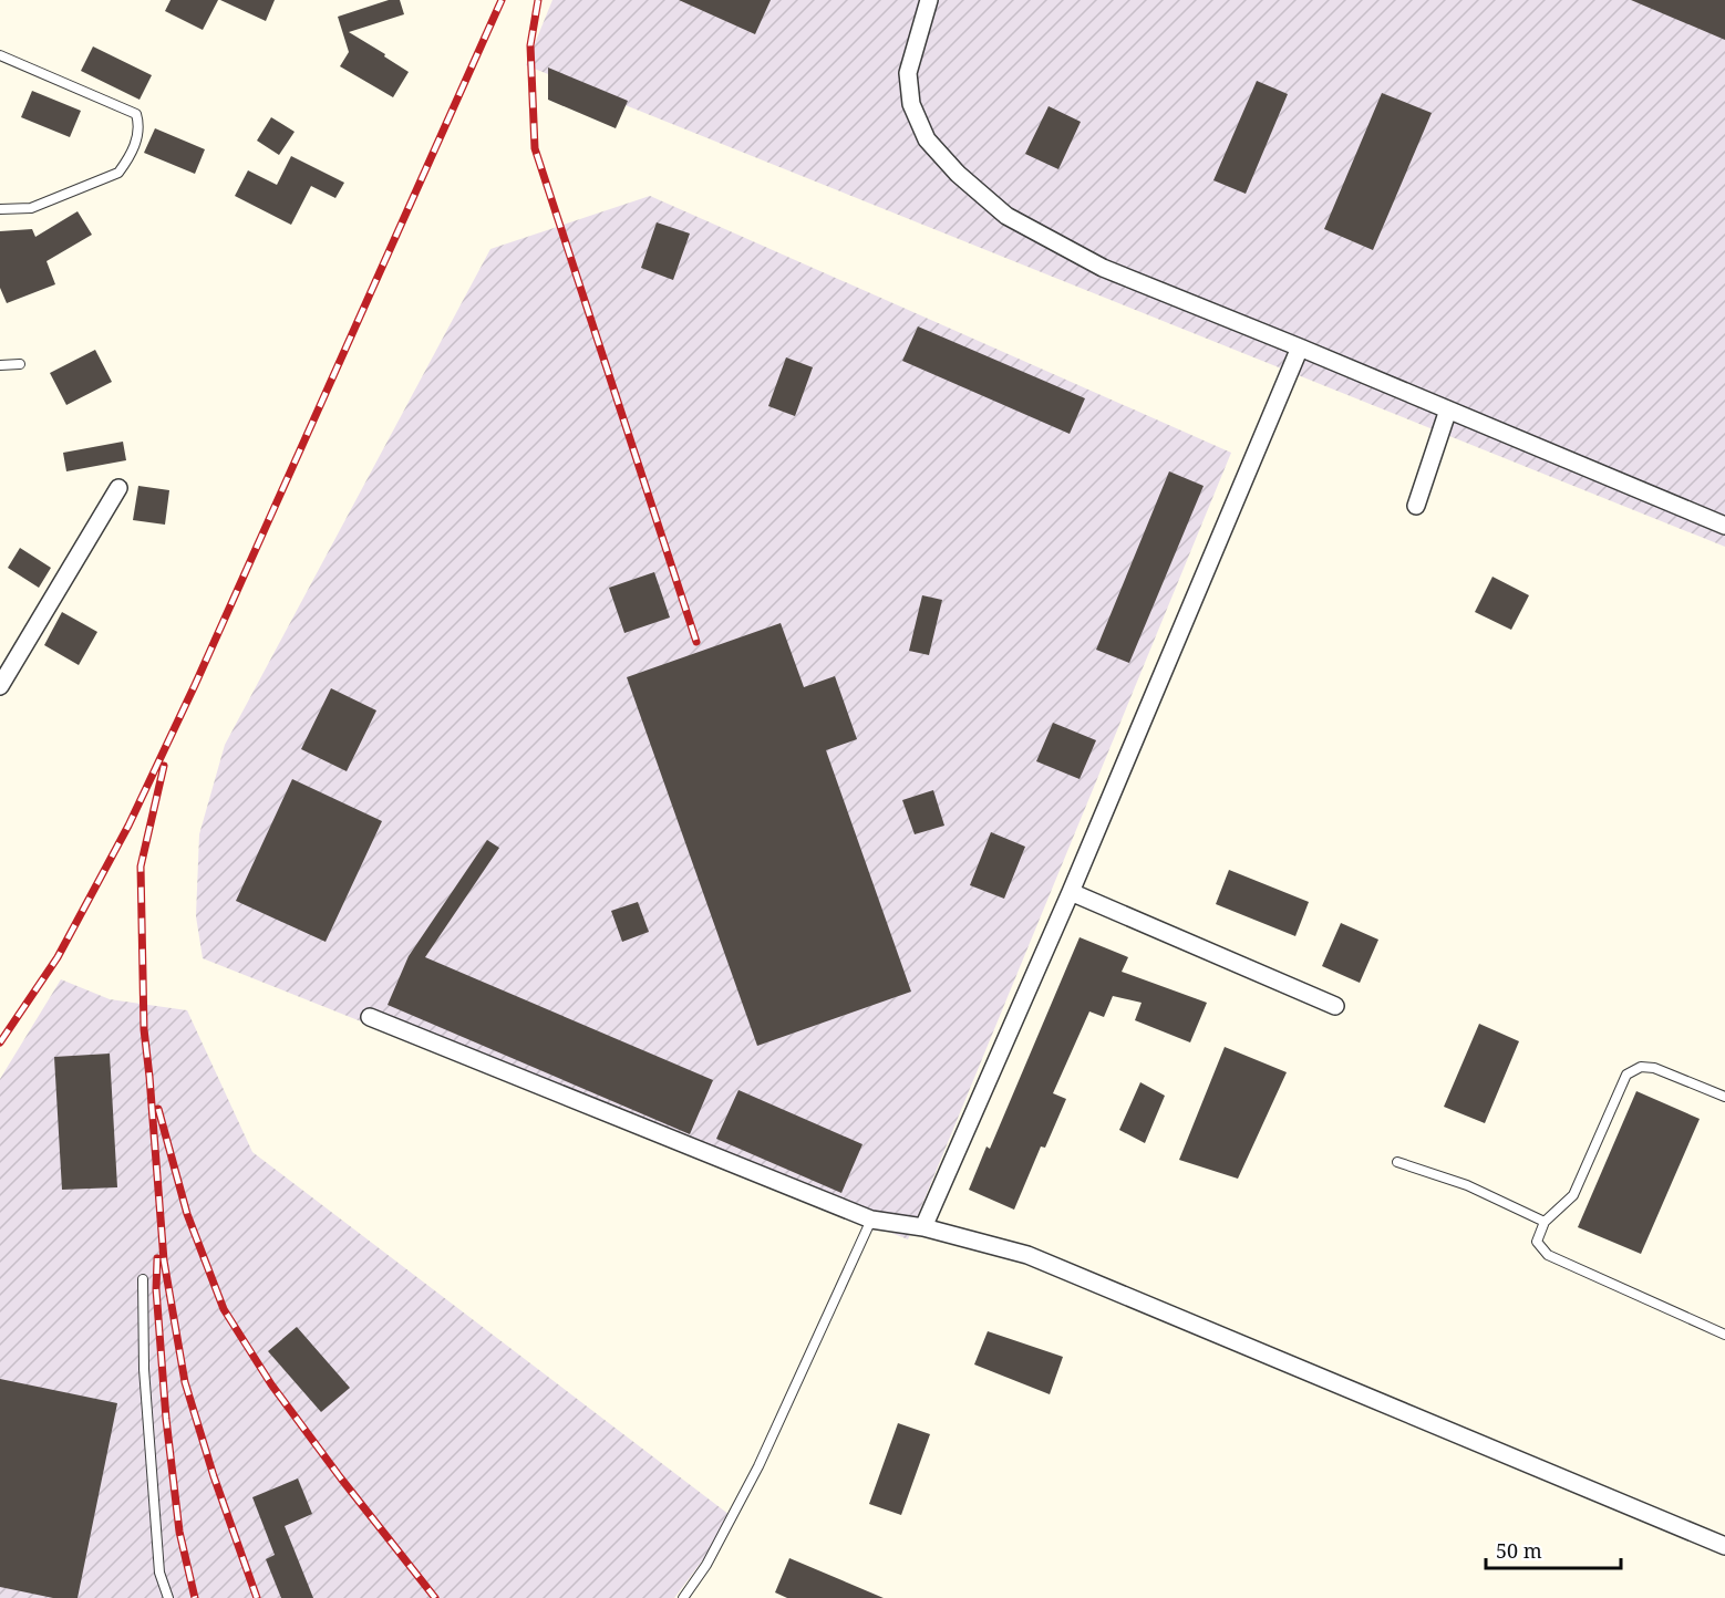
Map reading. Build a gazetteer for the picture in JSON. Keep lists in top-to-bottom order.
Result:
{
  "scale_bar": "50 m"
}
